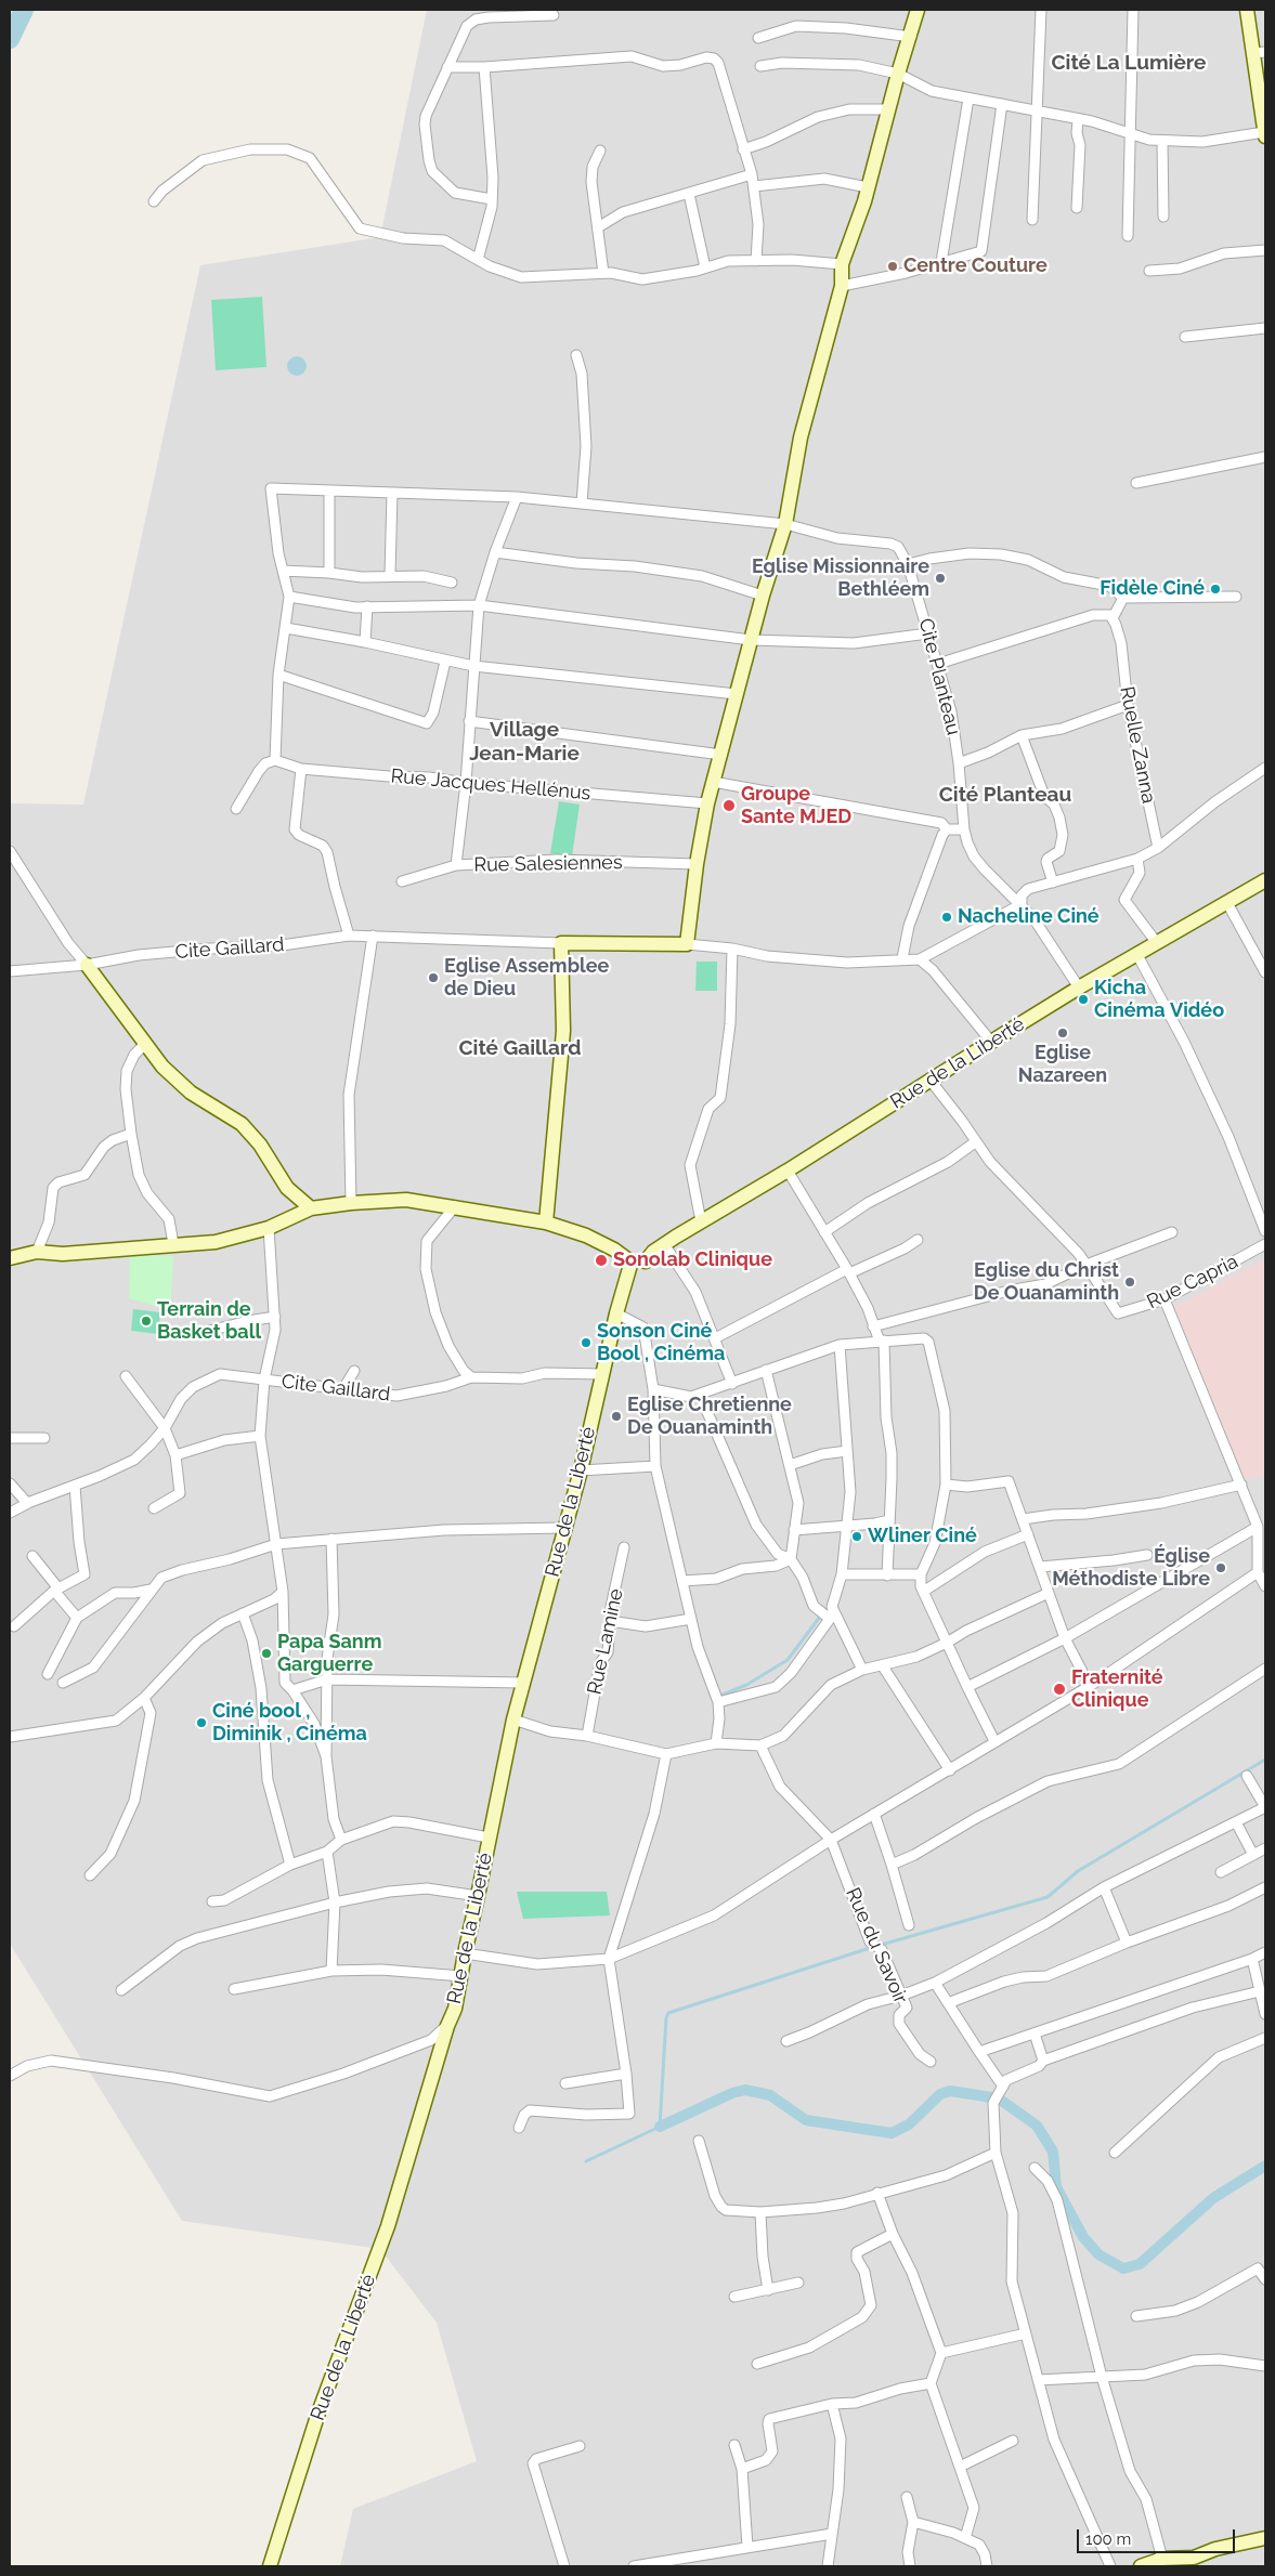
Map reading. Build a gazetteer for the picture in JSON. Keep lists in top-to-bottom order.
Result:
{
  "streets": {
    "street": [
      "Cite Planteau",
      "Ruelle Zanna",
      "Rue Jacques Hellénus",
      "Rue Salesiennes",
      "Cite Gaillard",
      "Rue de la Liberté",
      "Rue Capria",
      "Rue Lamine",
      "Rue du Savoir"
    ]
  },
  "crossings": [
    ["Cite Planteau", "Rue de la Liberté"],
    ["Cite Gaillard", "Rue de la Liberté"]
  ],
  "districts": [
    "Cité La Lumière",
    "Village Jean-Marie",
    "Cité Planteau",
    "Cité Gaillard"
  ],
  "places": [
    "Centre Couture",
    "Eglise Missionnaire Bethléem",
    "Fidèle Ciné",
    "Groupe Sante MJED",
    "Nacheline Ciné",
    "Eglise Assemblee de Dieu",
    "Kicha Cinéma Vidéo",
    "Eglise Nazareen",
    "Sonolab Clinique",
    "Eglise du Christ De Ouanaminth",
    "Terrain de Basket ball",
    "Sonson Ciné Bool , Cinéma",
    "Eglise Chretienne De Ouanaminth",
    "Wliner Ciné",
    "Église Méthodiste Libre",
    "Papa Sanm Garguerre",
    "Fraternité Clinique",
    "Ciné bool , Diminik , Cinéma"
  ],
  "scale_bar": "100 m"
}
